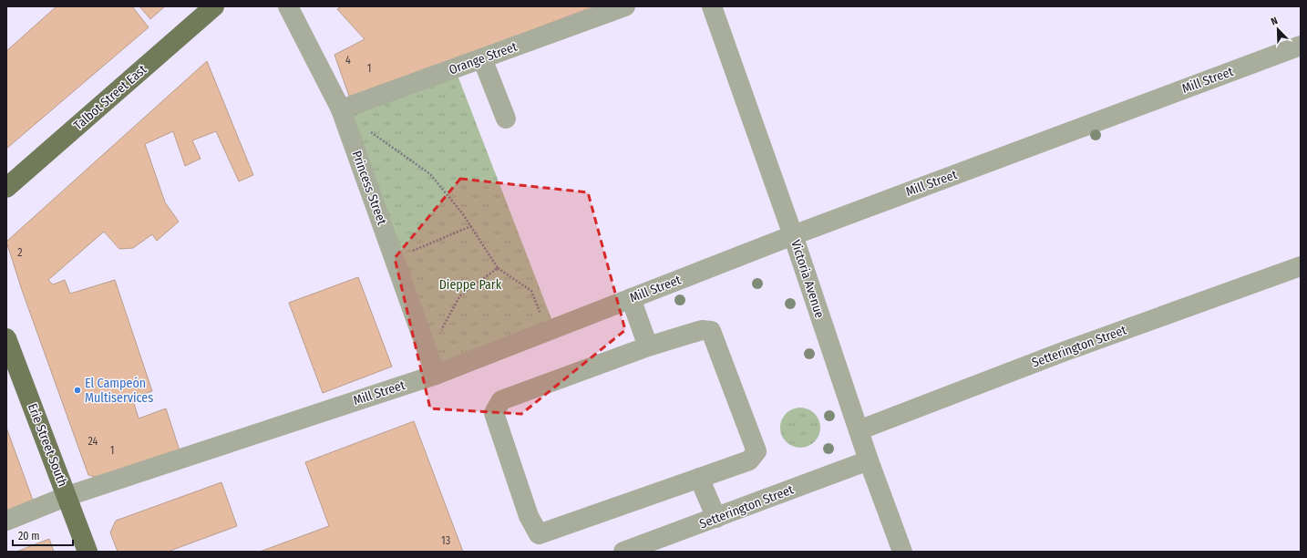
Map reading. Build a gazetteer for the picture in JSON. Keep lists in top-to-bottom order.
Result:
{
  "streets": {
    "main road": ["Talbot Street East", "Erie Street South"],
    "street": [
      "Orange Street",
      "Mill Street",
      "Princess Street",
      "Victoria Avenue",
      "Setterington Street"
    ]
  },
  "crossings": [
    ["Orange Street", "Princess Street"],
    ["Mill Street", "Princess Street"],
    ["Mill Street", "Victoria Avenue"],
    ["Mill Street", "Erie Street South"],
    ["Victoria Avenue", "Setterington Street"]
  ],
  "parks": ["Dieppe Park"],
  "places": ["El Campeón Multiservices"],
  "house_numbers": [
    "4",
    "1",
    "2",
    "24",
    "1",
    "13"
  ],
  "scale_bar": "20 m",
  "north": "top left"
}
